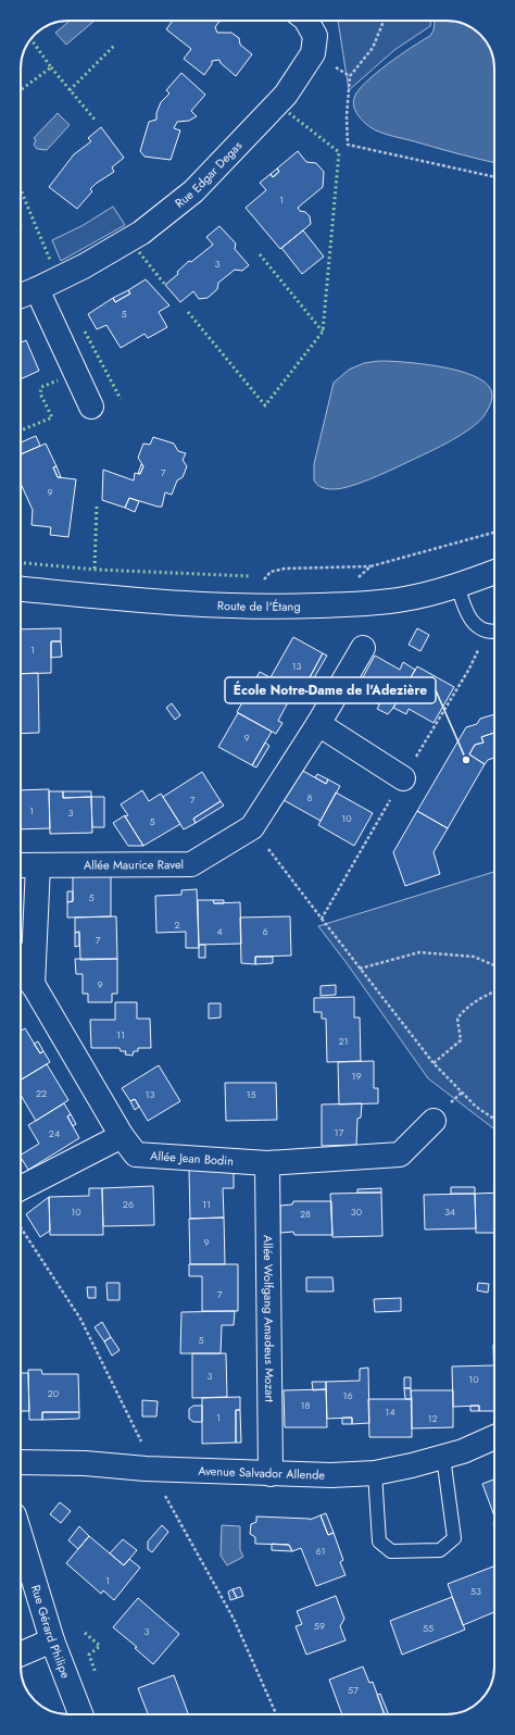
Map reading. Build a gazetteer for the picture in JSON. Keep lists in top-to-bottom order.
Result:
{
  "streets": {
    "street": [
      "Rue Edgar Degas",
      "Route de l'Étang",
      "Allée Maurice Ravel",
      "Allée Jean Bodin",
      "Allée Wolfgang Amadeus Mozart",
      "Avenue Salvador Allende",
      "Rue Gérard Philipe"
    ]
  },
  "crossings": [
    ["Allée Jean Bodin", "Allée Wolfgang Amadeus Mozart"],
    ["Allée Wolfgang Amadeus Mozart", "Avenue Salvador Allende"]
  ],
  "places": ["École Notre-Dame de l'Adezière"],
  "house_numbers": [
    "1",
    "3",
    "5",
    "7",
    "9",
    "1",
    "13",
    "9",
    "8",
    "7",
    "1",
    "3",
    "10",
    "5",
    "5",
    "2",
    "4",
    "6",
    "7",
    "9",
    "11",
    "21",
    "19",
    "22",
    "13",
    "15",
    "17",
    "24",
    "26",
    "11",
    "10",
    "30",
    "34",
    "28",
    "9",
    "7",
    "5",
    "3",
    "10",
    "20",
    "16",
    "18",
    "14",
    "1",
    "12",
    "61",
    "1",
    "53",
    "59",
    "55",
    "3",
    "57"
  ]
}
